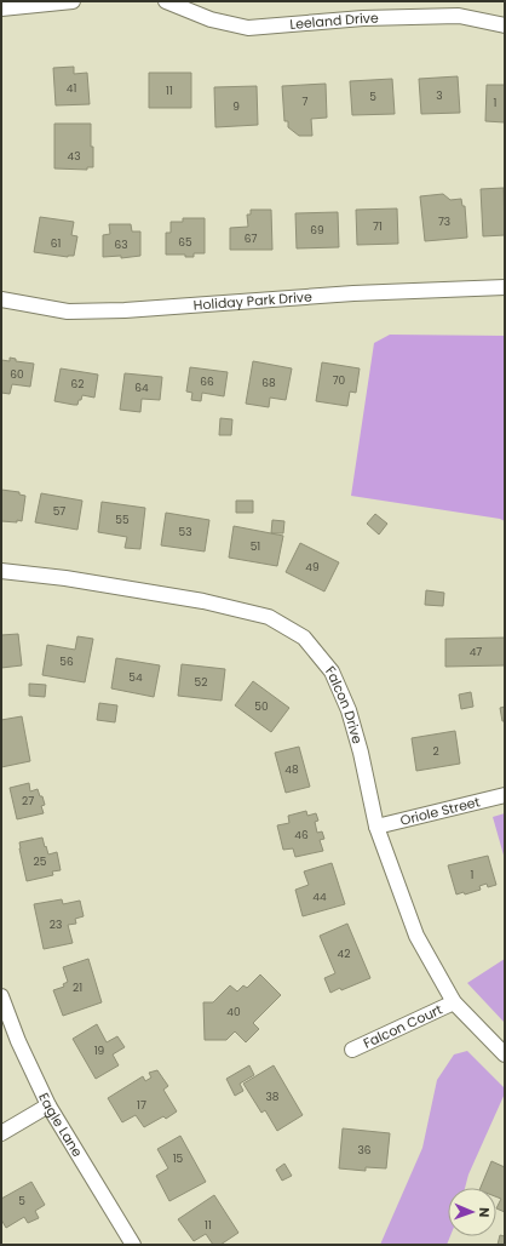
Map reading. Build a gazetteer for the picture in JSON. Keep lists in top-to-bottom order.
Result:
{
  "streets": {
    "street": [
      "Leeland Drive",
      "Holiday Park Drive",
      "Falcon Drive",
      "Oriole Street",
      "Falcon Court",
      "Eagle Lane"
    ]
  },
  "crossings": [
    ["Falcon Drive", "Oriole Street"],
    ["Falcon Drive", "Falcon Court"]
  ],
  "house_numbers": [
    "41",
    "11",
    "3",
    "5",
    "7",
    "1",
    "9",
    "43",
    "73",
    "71",
    "69",
    "67",
    "65",
    "61",
    "63",
    "60",
    "70",
    "66",
    "68",
    "62",
    "64",
    "57",
    "55",
    "53",
    "51",
    "49",
    "47",
    "56",
    "54",
    "52",
    "50",
    "2",
    "48",
    "27",
    "46",
    "25",
    "1",
    "44",
    "23",
    "42",
    "21",
    "40",
    "19",
    "38",
    "17",
    "36",
    "15",
    "5",
    "11"
  ],
  "north": "right"
}
